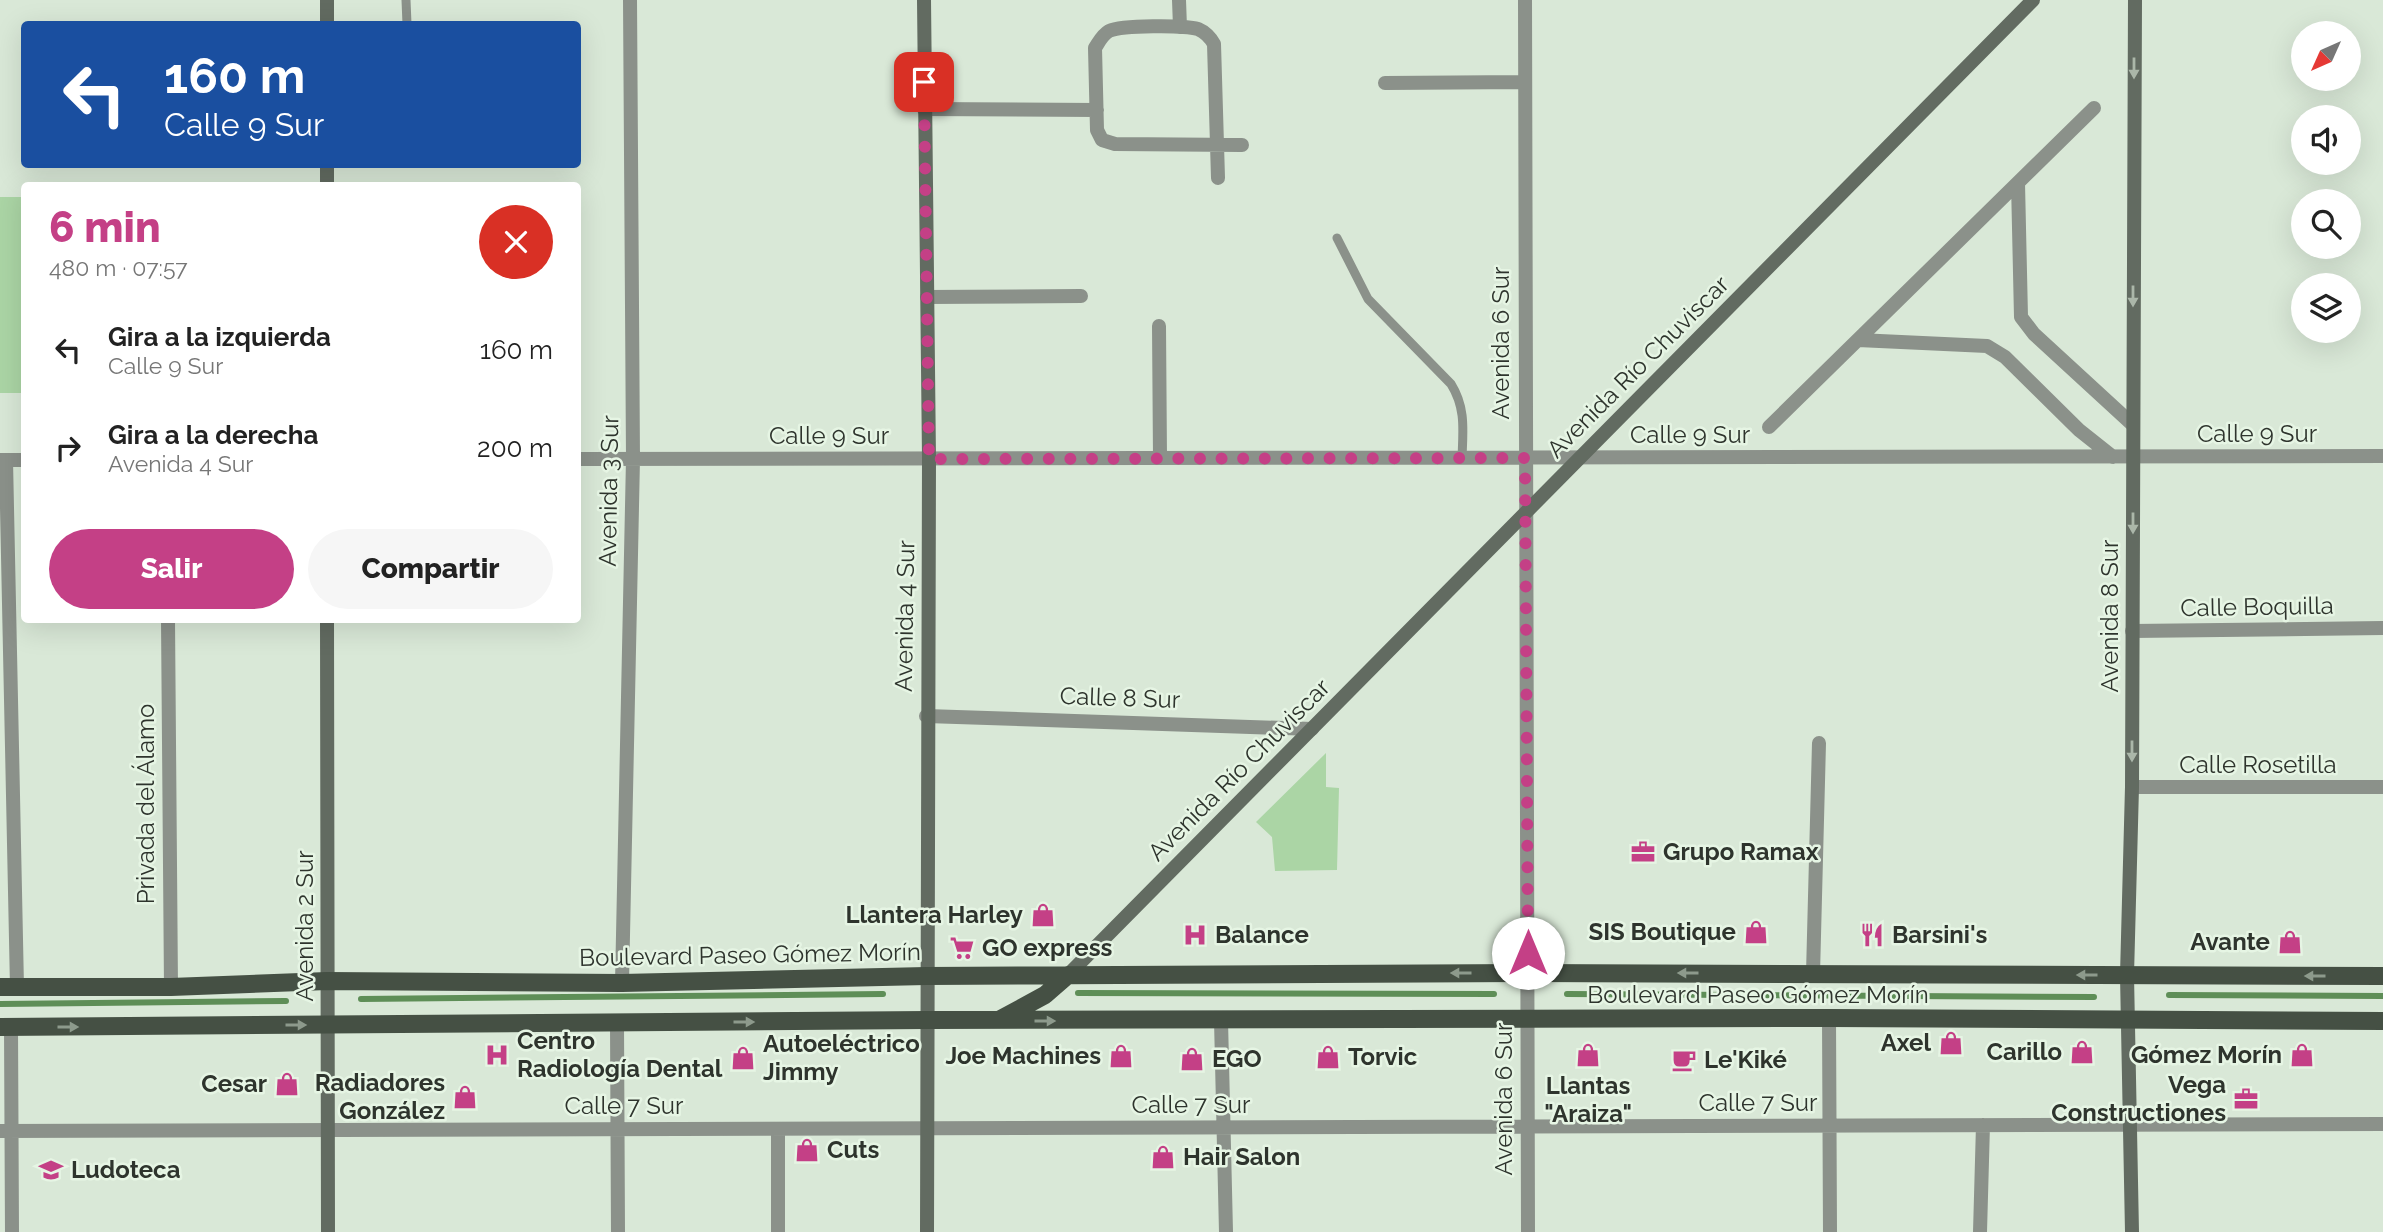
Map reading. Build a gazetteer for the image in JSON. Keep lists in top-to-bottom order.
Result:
{
  "streets": {
    "main road": ["Boulevard Paseo Gómez Morín"],
    "street": [
      "Avenida 6 Sur",
      "Avenida Río Chuviscar",
      "Calle 9 Sur",
      "Avenida 3 Sur",
      "Calle Boquilla",
      "Avenida 4 Sur",
      "Avenida 8 Sur",
      "Calle 8 Sur",
      "Calle Rosetilla",
      "Privada del Álamo",
      "Avenida 2 Sur",
      "Calle 7 Sur"
    ]
  },
  "crossings": [
    ["Avenida 6 Sur", "Avenida Río Chuviscar"],
    ["Avenida 6 Sur", "Calle 9 Sur"],
    ["Avenida 6 Sur", "Boulevard Paseo Gómez Morín"],
    ["Avenida 6 Sur", "Calle 7 Sur"],
    ["Avenida Río Chuviscar", "Calle 9 Sur"],
    ["Avenida Río Chuviscar", "Calle 8 Sur"],
    ["Avenida Río Chuviscar", "Boulevard Paseo Gómez Morín"],
    ["Calle 9 Sur", "Avenida 3 Sur"],
    ["Calle 9 Sur", "Avenida 4 Sur"],
    ["Calle 9 Sur", "Avenida 8 Sur"],
    ["Avenida 3 Sur", "Boulevard Paseo Gómez Morín"],
    ["Calle Boquilla", "Avenida 8 Sur"],
    ["Avenida 4 Sur", "Calle 8 Sur"],
    ["Avenida 4 Sur", "Boulevard Paseo Gómez Morín"],
    ["Avenida 4 Sur", "Calle 7 Sur"],
    ["Avenida 8 Sur", "Calle Rosetilla"],
    ["Avenida 8 Sur", "Boulevard Paseo Gómez Morín"],
    ["Avenida 8 Sur", "Calle 7 Sur"],
    ["Privada del Álamo", "Boulevard Paseo Gómez Morín"],
    ["Avenida 2 Sur", "Boulevard Paseo Gómez Morín"],
    ["Avenida 2 Sur", "Calle 7 Sur"]
  ],
  "one_way": ["Avenida 8 Sur"],
  "places": {
    "office": ["Grupo Ramax", "Vega Constructiones"],
    "shop": [
      "Llantera Harley",
      "SIS Boutique",
      "Avante",
      "Axel",
      "Carillo",
      "Llantas \"Araiza\"",
      "Gómez Morín",
      "Joe Machines",
      "Torvic",
      "Autoeléctrico Jimmy",
      "EGO",
      "Cesar",
      "Radiadores González",
      "Cuts",
      "Hair Salon"
    ],
    "hospital": ["Balance", "Centro Radiología Dental"],
    "restaurant": ["Barsini's"],
    "supermarket": ["GO express"],
    "cafe": ["Le'Kiké"],
    "school or university": ["Ludoteca"]
  },
  "north": "bottom left",
  "page": {
    "turn": ["160 m", "Calle 9 Sur"],
    "heading": ["6 min", "480 m · 07:57"],
    "list": [
      {
        "name": "Gira a la izquierda",
        "note": "Calle 9 Sur",
        "value": "160 m"
      },
      {
        "name": "Gira a la derecha",
        "note": "Avenida 4 Sur",
        "value": "200 m"
      }
    ],
    "buttons": ["Salir", "Compartir"]
  }
}
